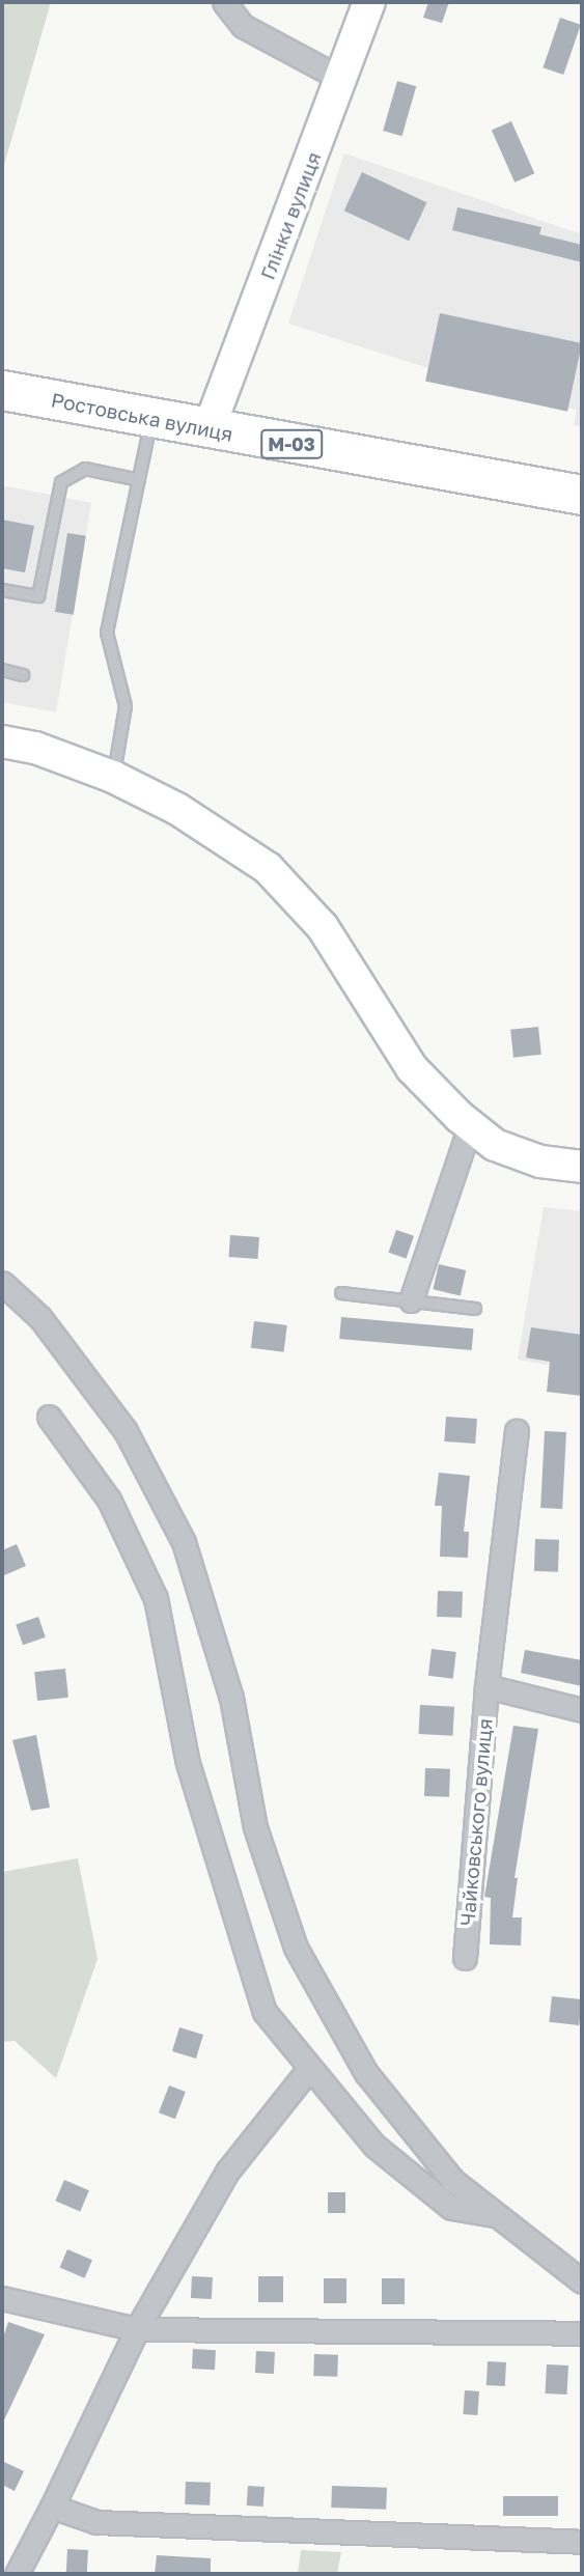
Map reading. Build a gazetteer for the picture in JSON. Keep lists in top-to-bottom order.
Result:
{
  "streets": {
    "highway": ["Ростовська вулиця", "М-03"],
    "main road": ["Глінки вулиця"],
    "street": ["Чайковського вулиця"]
  },
  "crossings": [
    ["Глінки вулиця", "Ростовська вулиця"]
  ]
}
